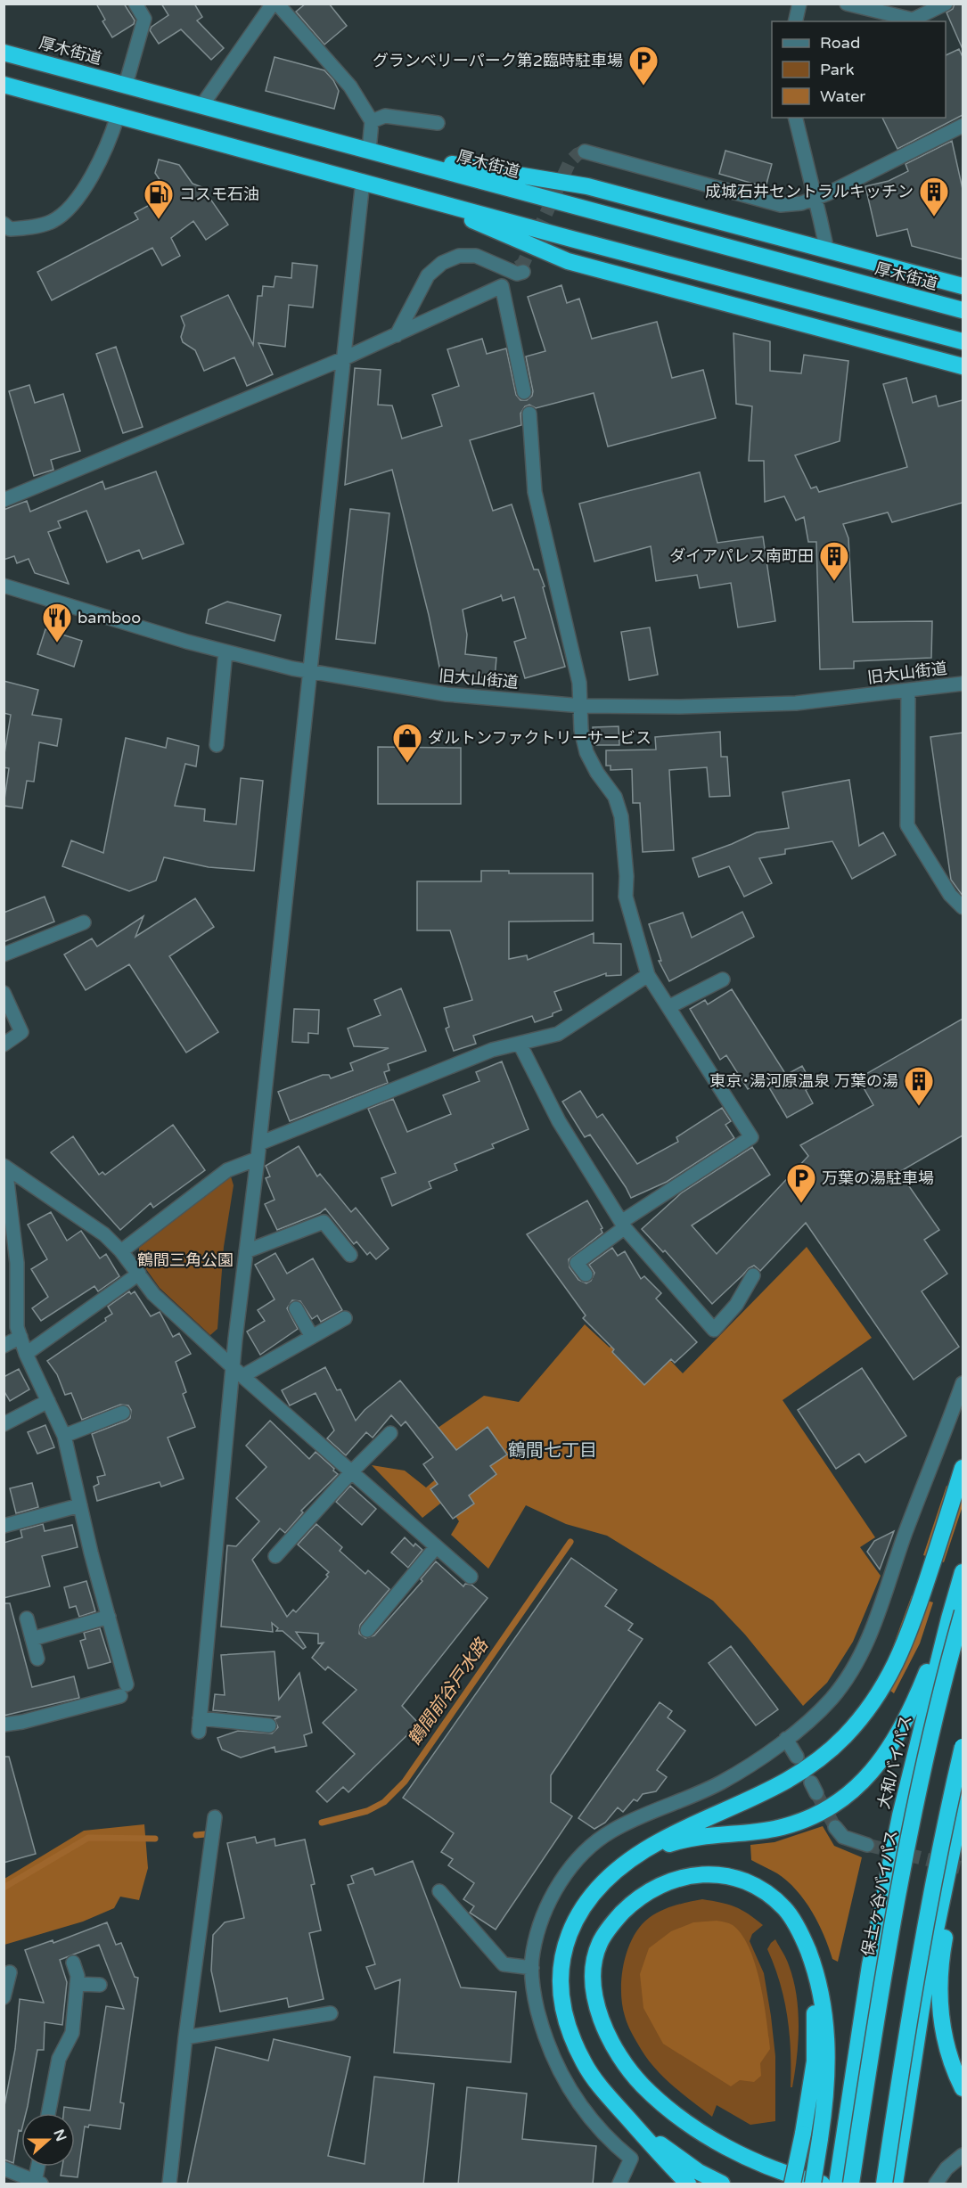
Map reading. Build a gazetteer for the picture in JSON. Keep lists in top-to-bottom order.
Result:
{
  "streets": {
    "highway": ["厚木街道", "大和バイパス", "保土ヶ谷バイパス"],
    "street": ["旧大山街道"]
  },
  "crossings": [
    ["大和バイパス", "保土ヶ谷バイパス"]
  ],
  "districts": ["鶴間七丁目"],
  "water": ["鶴間前谷戸水路"],
  "parks": ["鶴間三角公園"],
  "places": {
    "parking": ["グランベリーパーク第2臨時駐車場", "万葉の湯駐車場"],
    "building": ["成城石井セントラルキッチン", "ダイアパレス南町田", "東京･湯河原温泉 万葉の湯"],
    "fuel station": ["コスモ石油"],
    "restaurant": ["bamboo"],
    "shop": ["ダルトンファクトリーサービス"]
  },
  "legend": ["Road", "Park", "Water"],
  "north": "right"
}
